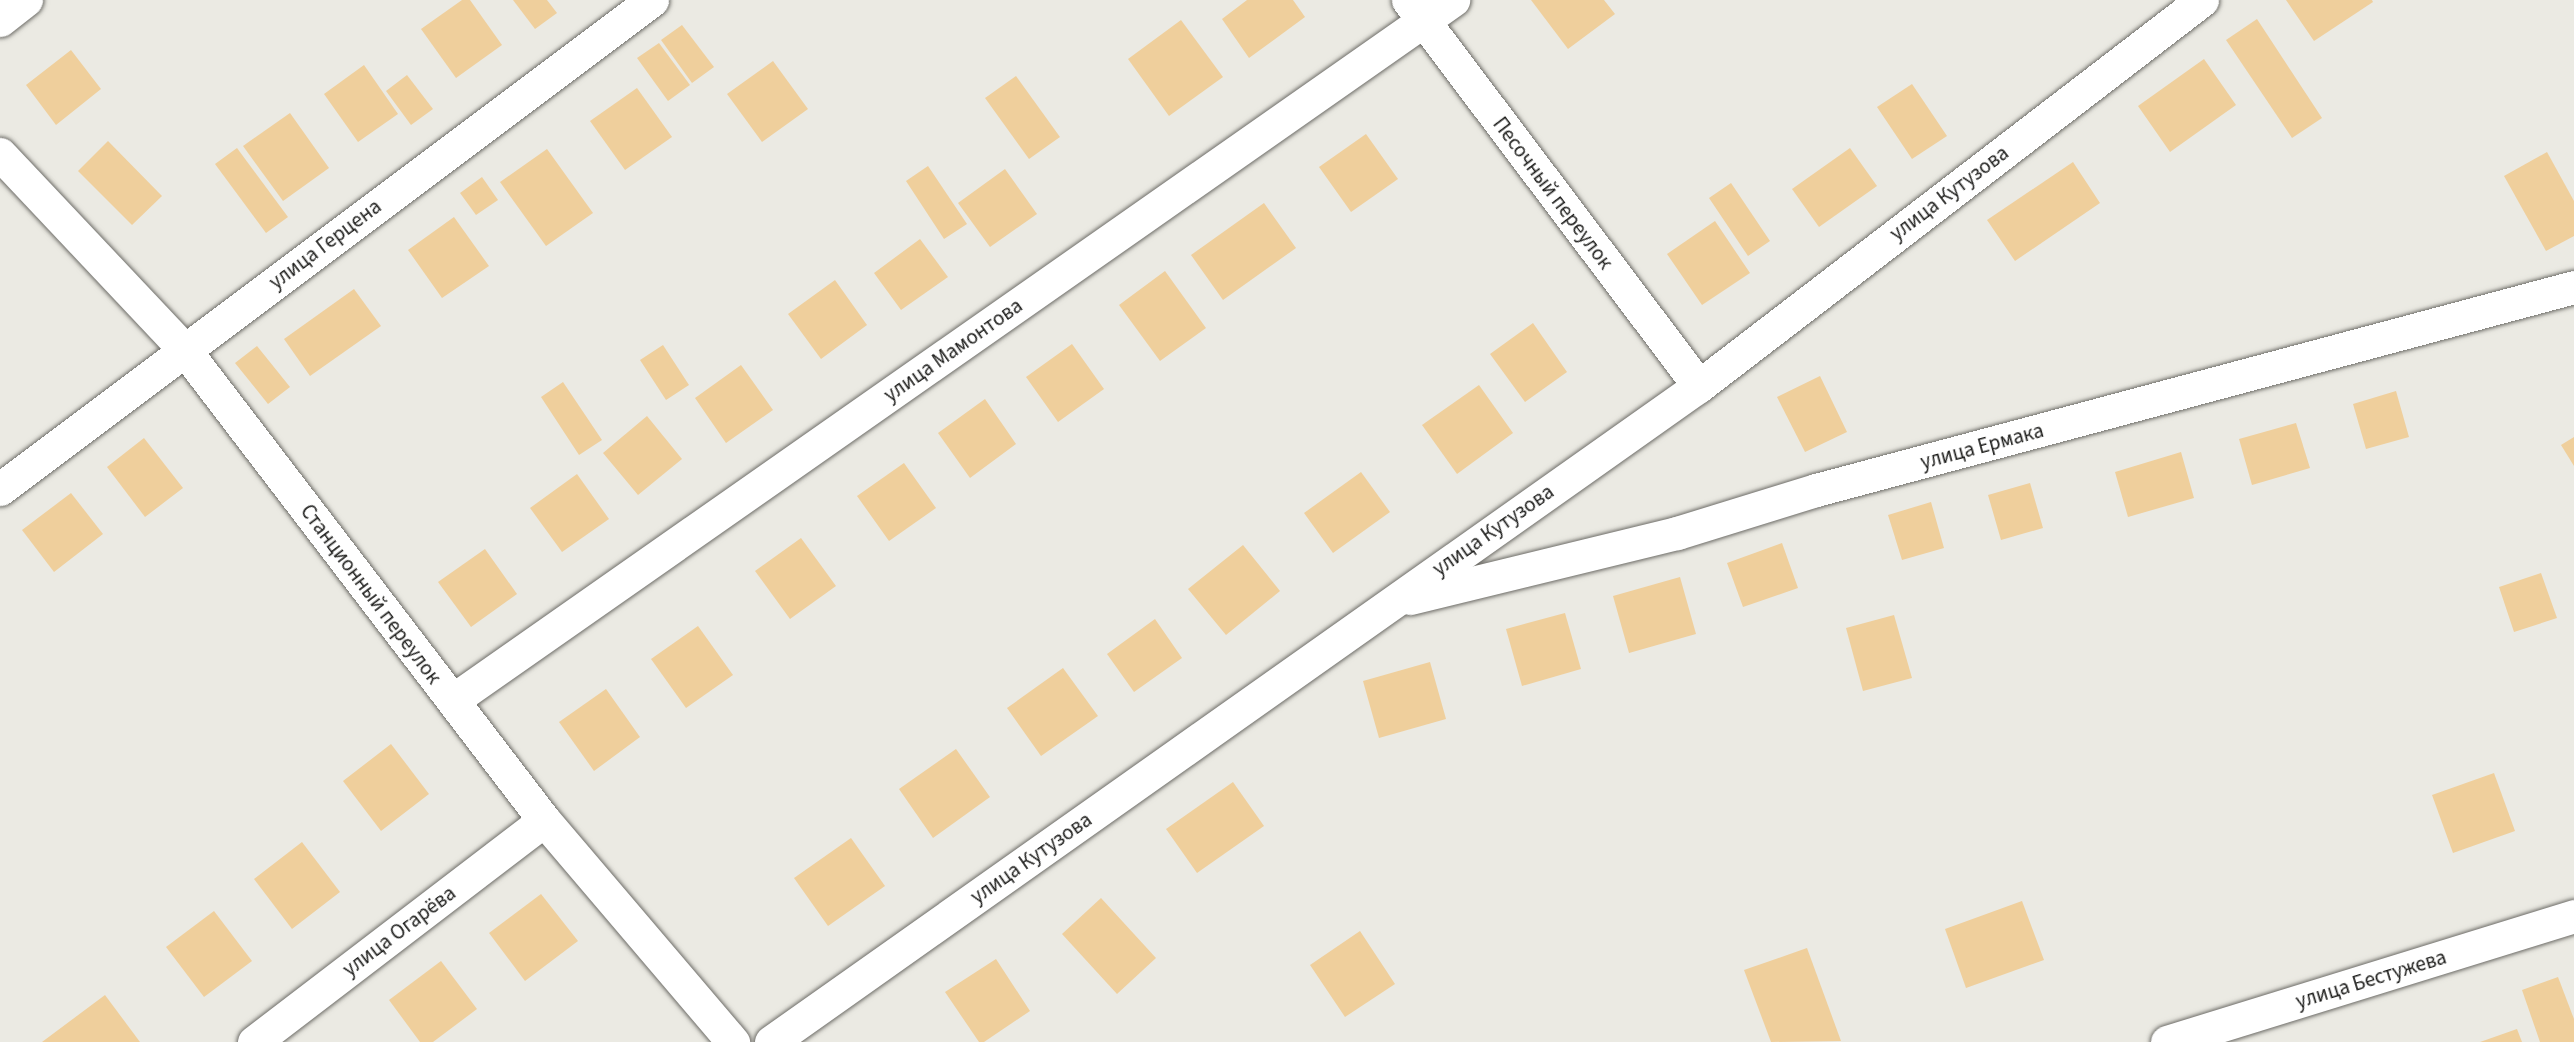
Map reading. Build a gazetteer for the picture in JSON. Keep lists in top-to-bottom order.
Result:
{
  "streets": {
    "street": [
      "Песочный переулок",
      "улица Кутузова",
      "улица Герцена",
      "улица Мамонтова",
      "улица Ермака",
      "Станционный переулок",
      "улица Огарёва",
      "улица Бестужева"
    ]
  },
  "crossings": [
    ["Песочный переулок", "улица Кутузова"],
    ["Песочный переулок", "улица Мамонтова"],
    ["улица Кутузова", "улица Ермака"],
    ["улица Герцена", "Станционный переулок"],
    ["улица Мамонтова", "Станционный переулок"],
    ["Станционный переулок", "улица Огарёва"]
  ]
}
